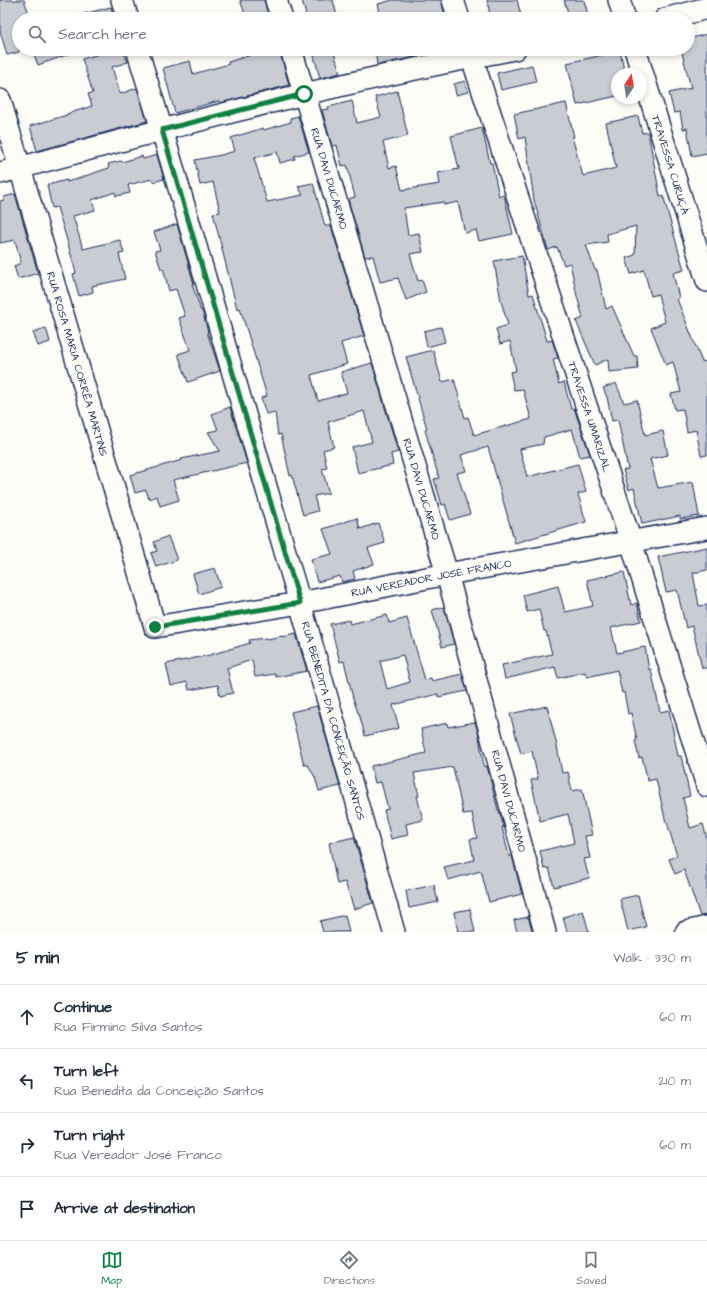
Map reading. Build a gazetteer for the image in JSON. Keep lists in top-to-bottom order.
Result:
{
  "streets": {
    "street": [
      "TRAVESSA CURUÇÁ",
      "RUA DAVI DUCARMO",
      "RUA ROSA MARIA CORRÊA MARTINS",
      "TRAVESSA UMARIZAL",
      "RUA VEREADOR JOSÉ FRANCO",
      "RUA BENEDITA DA CONCEIÇÃO SANTOS"
    ]
  },
  "crossings": [
    ["RUA DAVI DUCARMO", "RUA VEREADOR JOSÉ FRANCO"],
    ["RUA ROSA MARIA CORRÊA MARTINS", "RUA VEREADOR JOSÉ FRANCO"],
    ["TRAVESSA UMARIZAL", "RUA VEREADOR JOSÉ FRANCO"],
    ["RUA VEREADOR JOSÉ FRANCO", "RUA BENEDITA DA CONCEIÇÃO SANTOS"]
  ],
  "north": "top",
  "page": {
    "search": "Search here",
    "heading": ["5 min", "Walk · 330 m"],
    "list": [
      ["Continue", "Rua Firmino Silva Santos", "60 m"],
      ["Turn left", "Rua Benedita da Conceição Santos", "210 m"],
      ["Turn right", "Rua Vereador José Franco", "60 m"],
      "Arrive at destination"
    ],
    "nav": ["Map", "Directions", "Saved"]
  }
}
